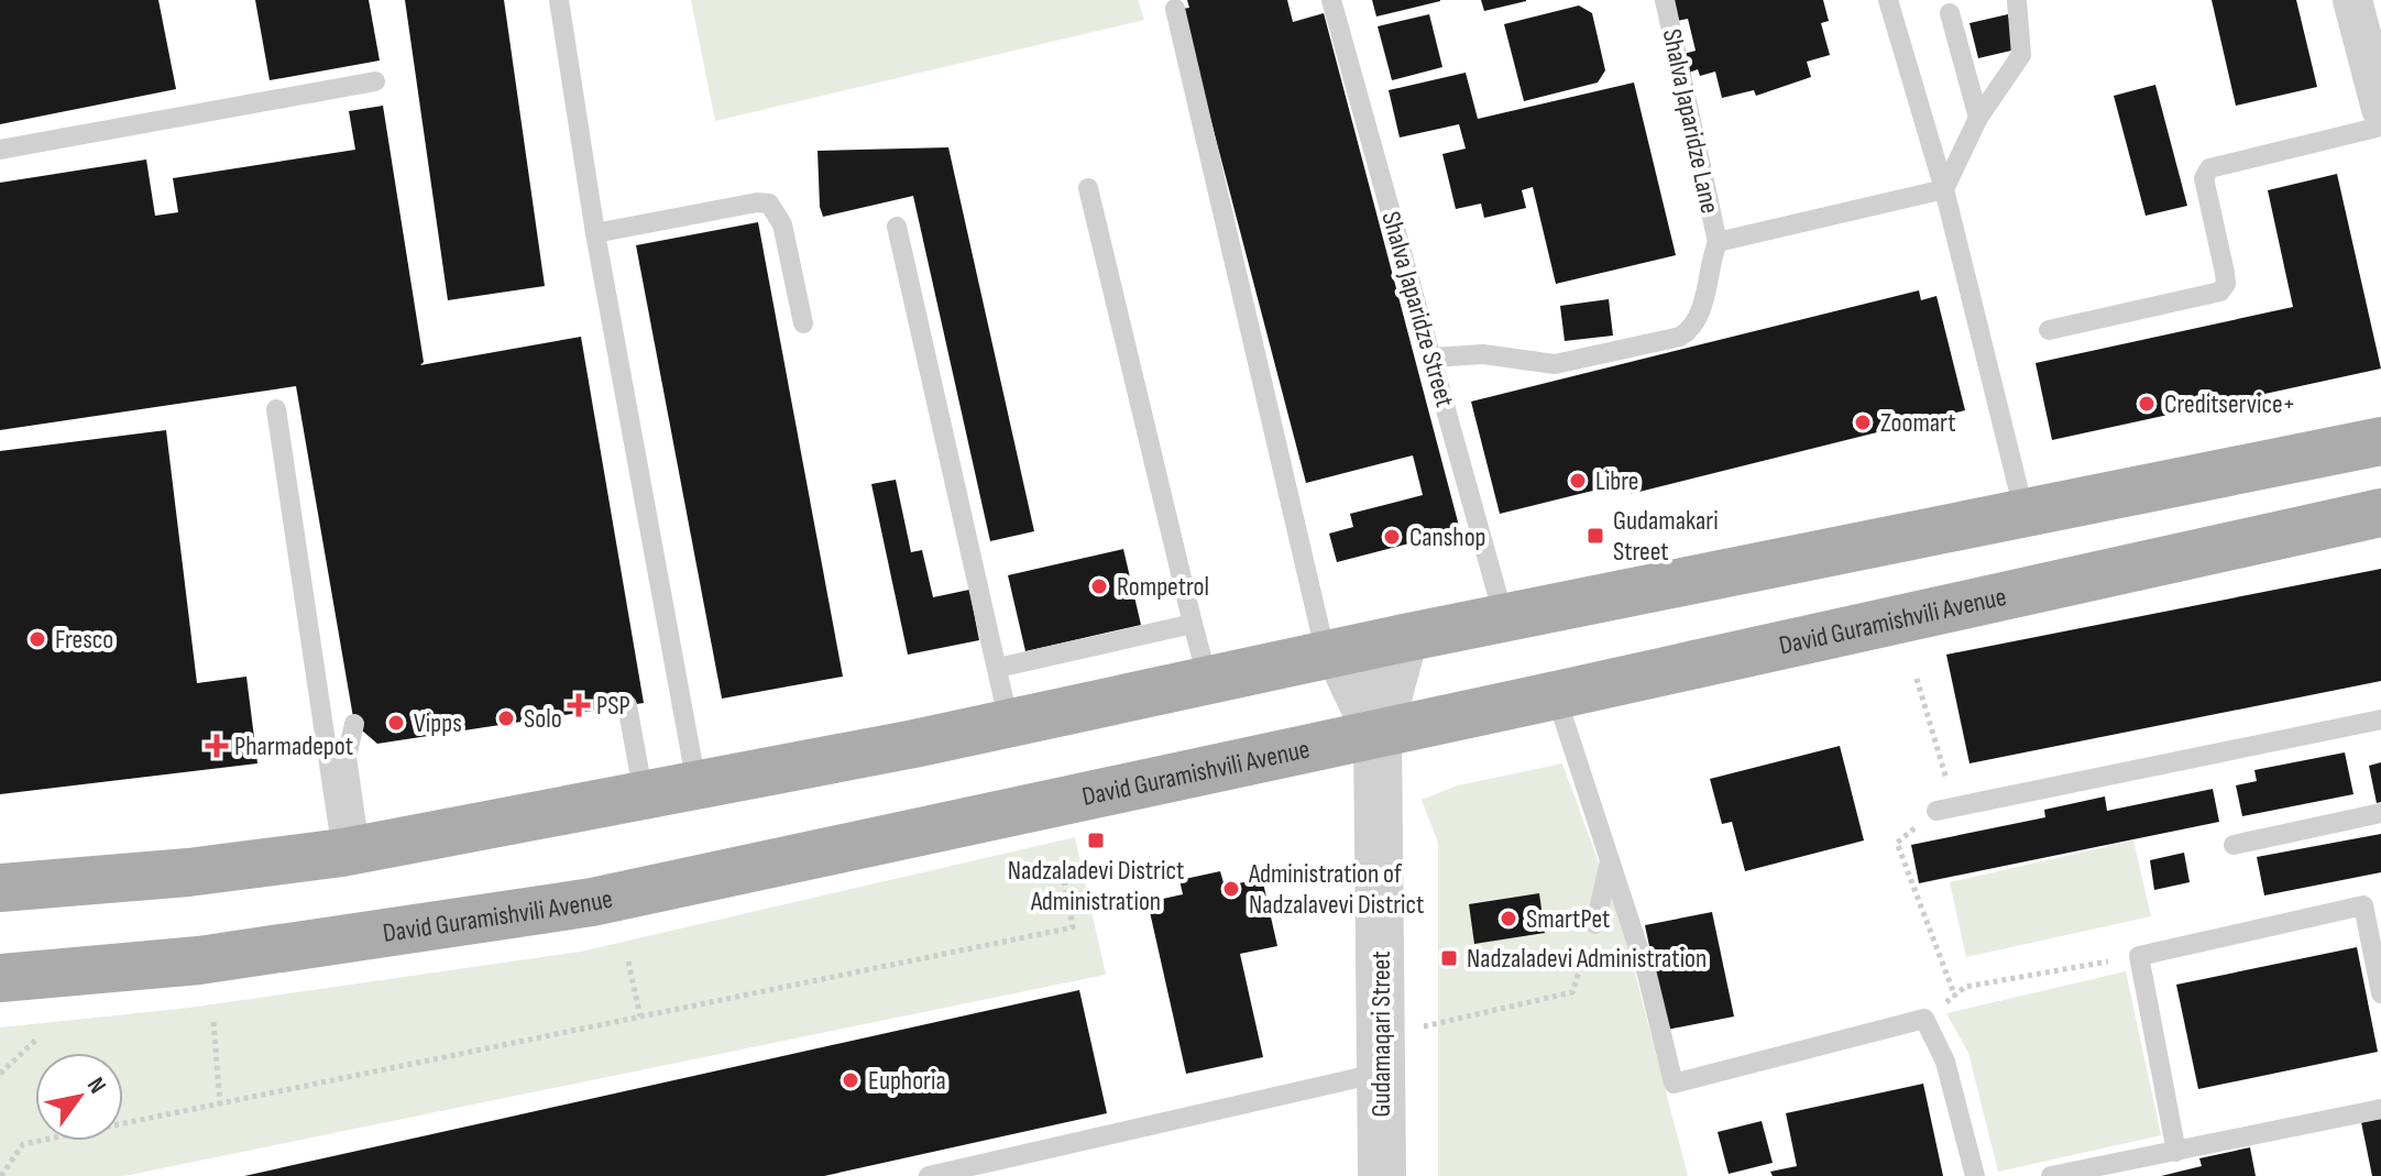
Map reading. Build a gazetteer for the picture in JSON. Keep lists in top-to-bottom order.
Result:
{
  "streets": {
    "main road": ["David Guramishvili Avenue"],
    "street": ["Gudamaqari Street"],
    "lane": ["Shalva Japaridze Lane", "Shalva Japaridze Street"]
  },
  "crossings": [
    ["David Guramishvili Avenue", "Gudamaqari Street"]
  ],
  "places": {
    "other": [
      "Creditservice+",
      "Zoomart",
      "Libre",
      "Canshop",
      "Rompetrol",
      "Fresco",
      "Solo",
      "Vipps",
      "Administration of Nadzalavevi District",
      "SmartPet",
      "Euphoria"
    ],
    "transit": ["Gudamakari Street", "Nadzaladevi District Administration", "Nadzaladevi Administration"],
    "health": ["PSP", "Pharmadepot"]
  },
  "north": "top right"
}
